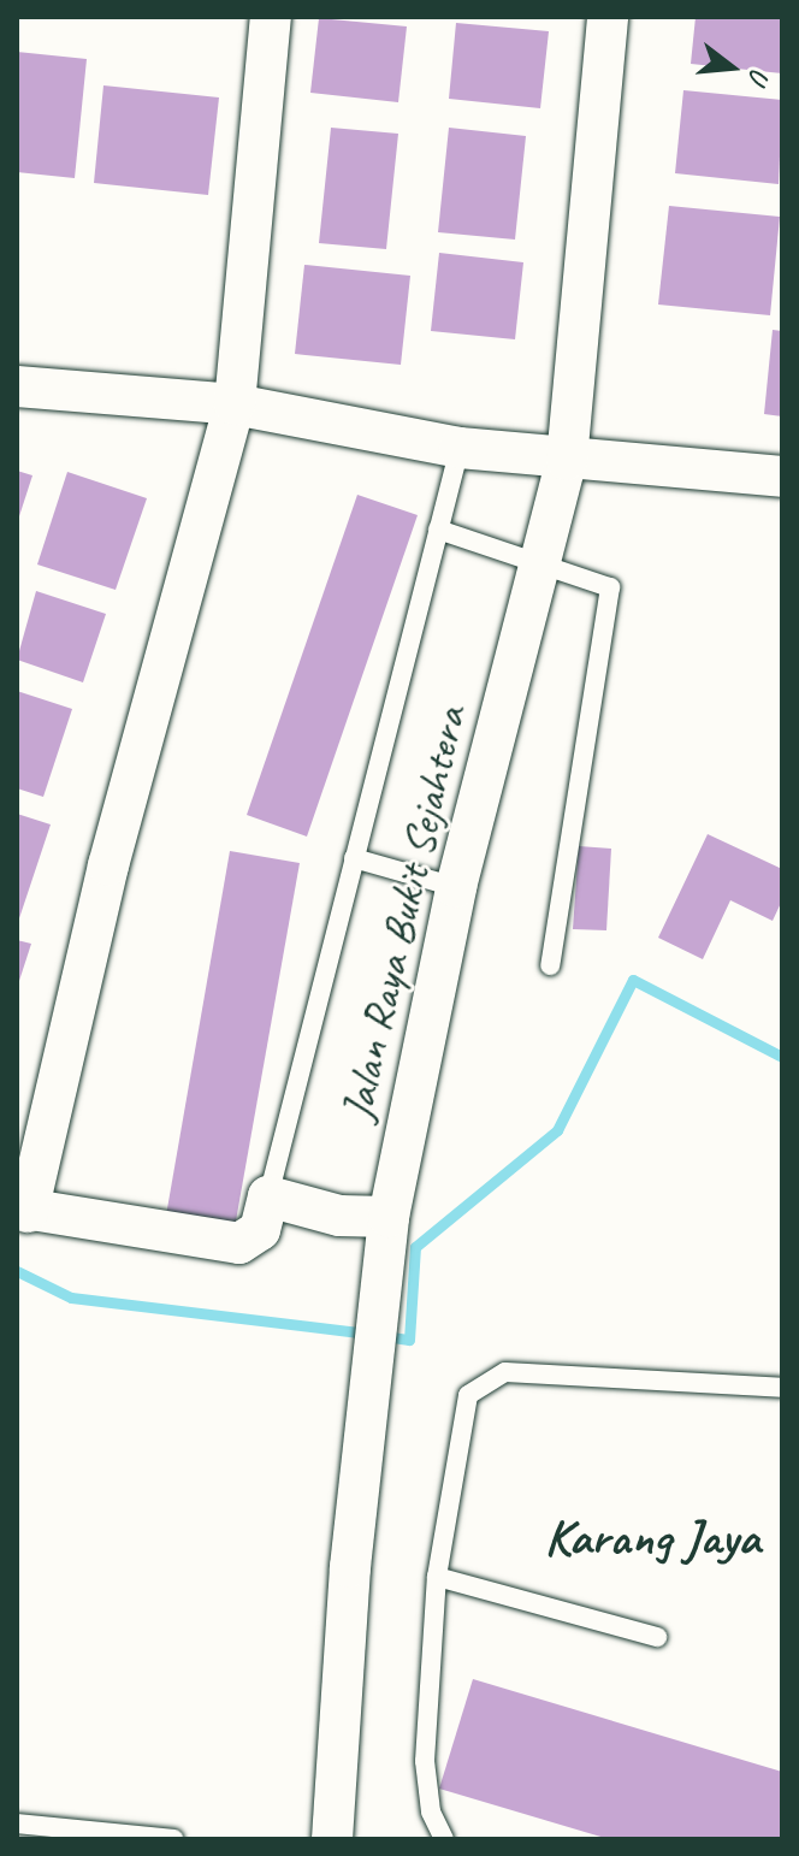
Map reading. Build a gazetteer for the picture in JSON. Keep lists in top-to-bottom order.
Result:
{
  "streets": {
    "street": ["Jalan Raya Bukit Sejahtera"]
  },
  "districts": ["Karang Jaya"],
  "north": "right"
}
